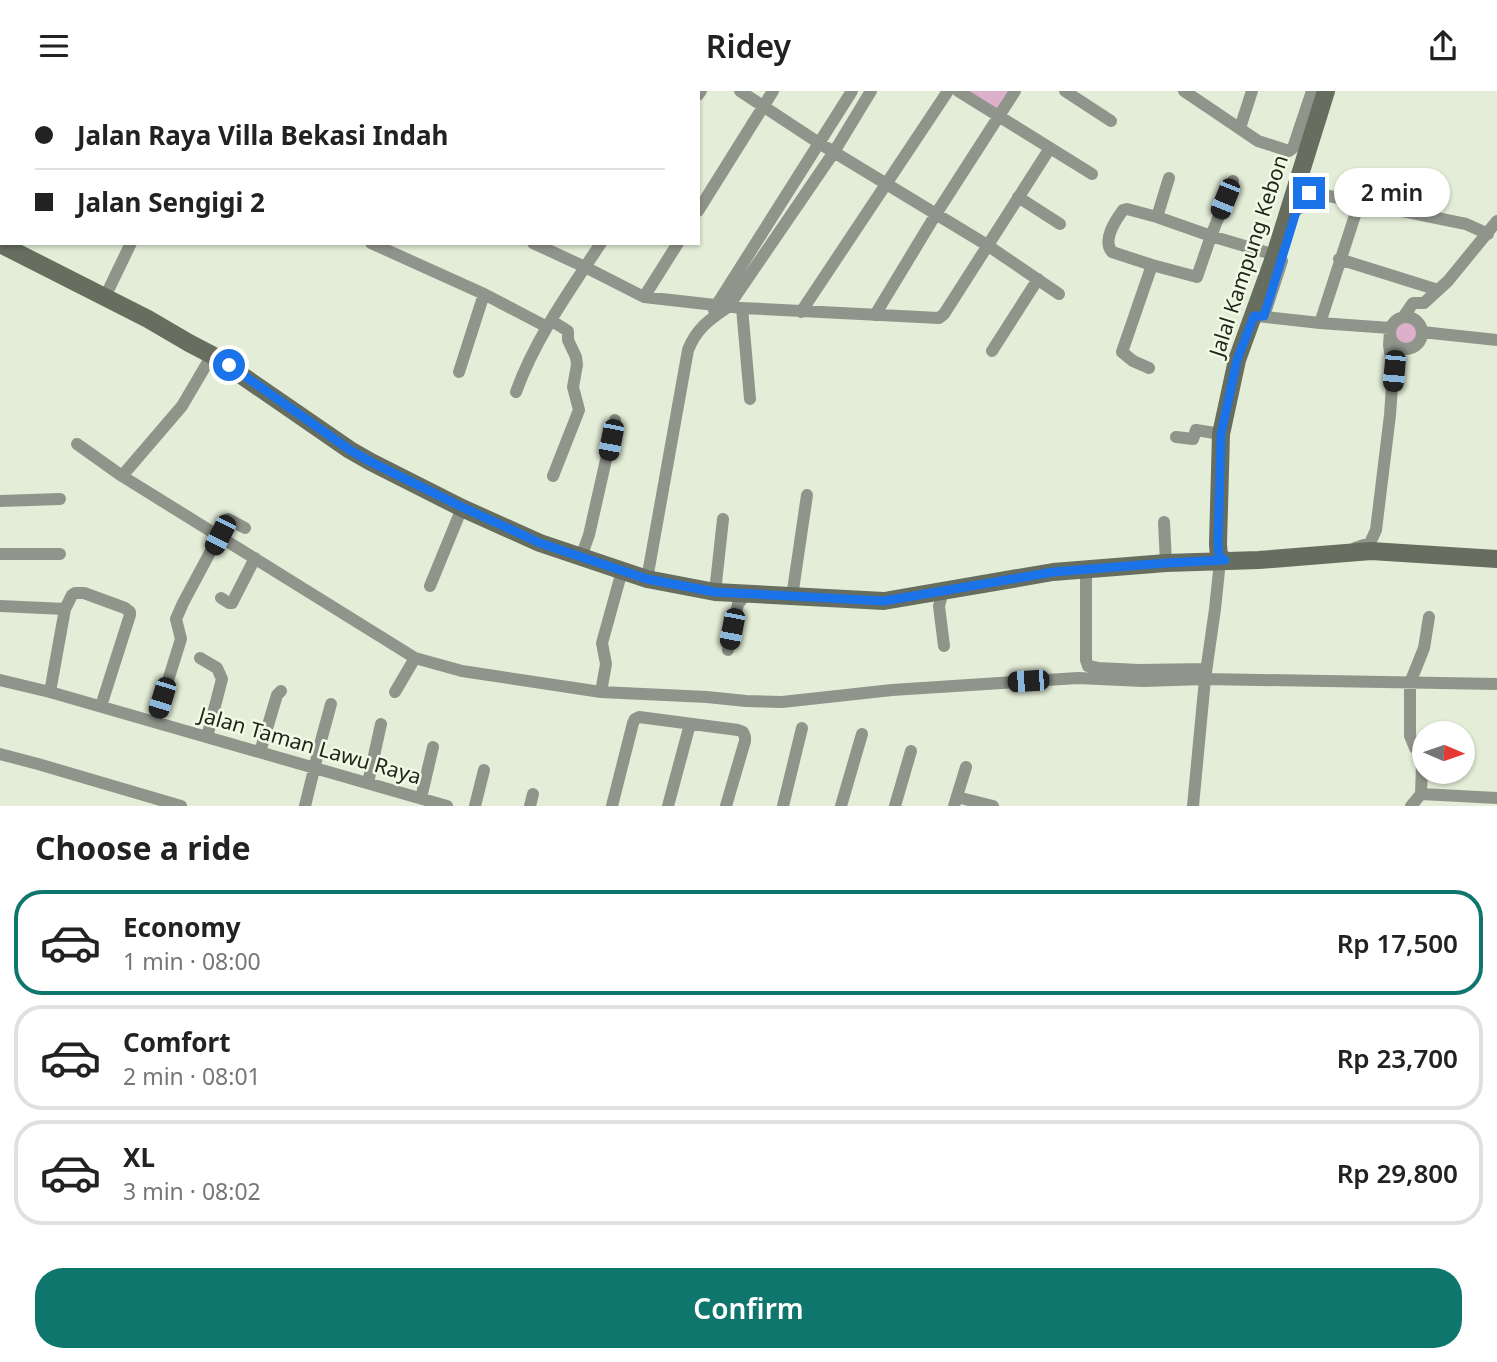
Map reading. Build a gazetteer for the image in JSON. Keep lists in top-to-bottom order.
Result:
{
  "streets": {
    "main road": ["Jalal Kampung Kebon"],
    "street": ["Jalan Taman Lawu Raya"]
  },
  "north": "right",
  "page": {
    "header": "Ridey",
    "banner": ["Jalan Raya Villa Bekasi Indah", "Jalan Sengigi 2"],
    "bubble": "2 min",
    "heading": "Choose a ride",
    "list": [
      {
        "name": "Economy",
        "note": "1 min · 08:00",
        "value": "Rp 17,500"
      },
      {
        "name": "Comfort",
        "note": "2 min · 08:01",
        "value": "Rp 23,700"
      },
      {
        "name": "XL",
        "note": "3 min · 08:02",
        "value": "Rp 29,800"
      }
    ],
    "buttons": "Confirm"
  }
}
